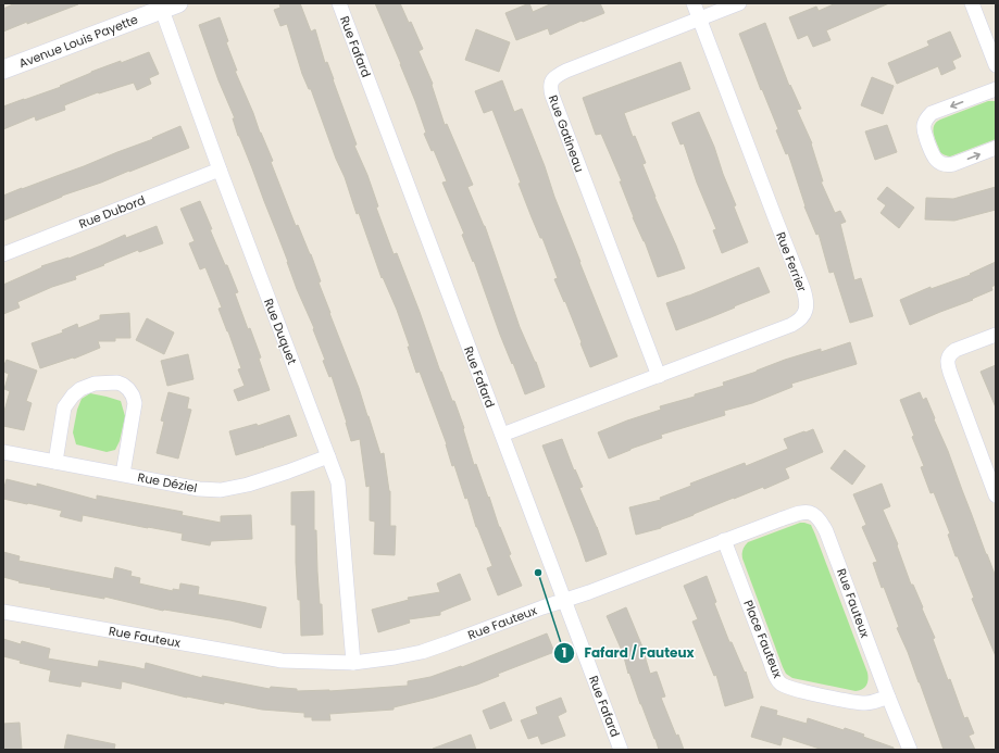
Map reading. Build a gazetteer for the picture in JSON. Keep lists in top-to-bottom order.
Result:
{
  "streets": {
    "street": [
      "Avenue Louis Payette",
      "Rue Fafard",
      "Rue Gatineau",
      "Rue Dubord",
      "Rue Ferrier",
      "Rue Duquet",
      "Rue Déziel",
      "Rue Fauteux",
      "Place Fauteux"
    ]
  },
  "crossings": [
    ["Avenue Louis Payette", "Rue Duquet"],
    ["Rue Fafard", "Rue Ferrier"],
    ["Rue Fafard", "Rue Fauteux"],
    ["Rue Gatineau", "Rue Ferrier"],
    ["Rue Dubord", "Rue Duquet"],
    ["Rue Duquet", "Rue Déziel"],
    ["Rue Duquet", "Rue Fauteux"],
    ["Rue Fauteux", "Place Fauteux"]
  ],
  "places": ["Fafard / Fauteux"]
}
